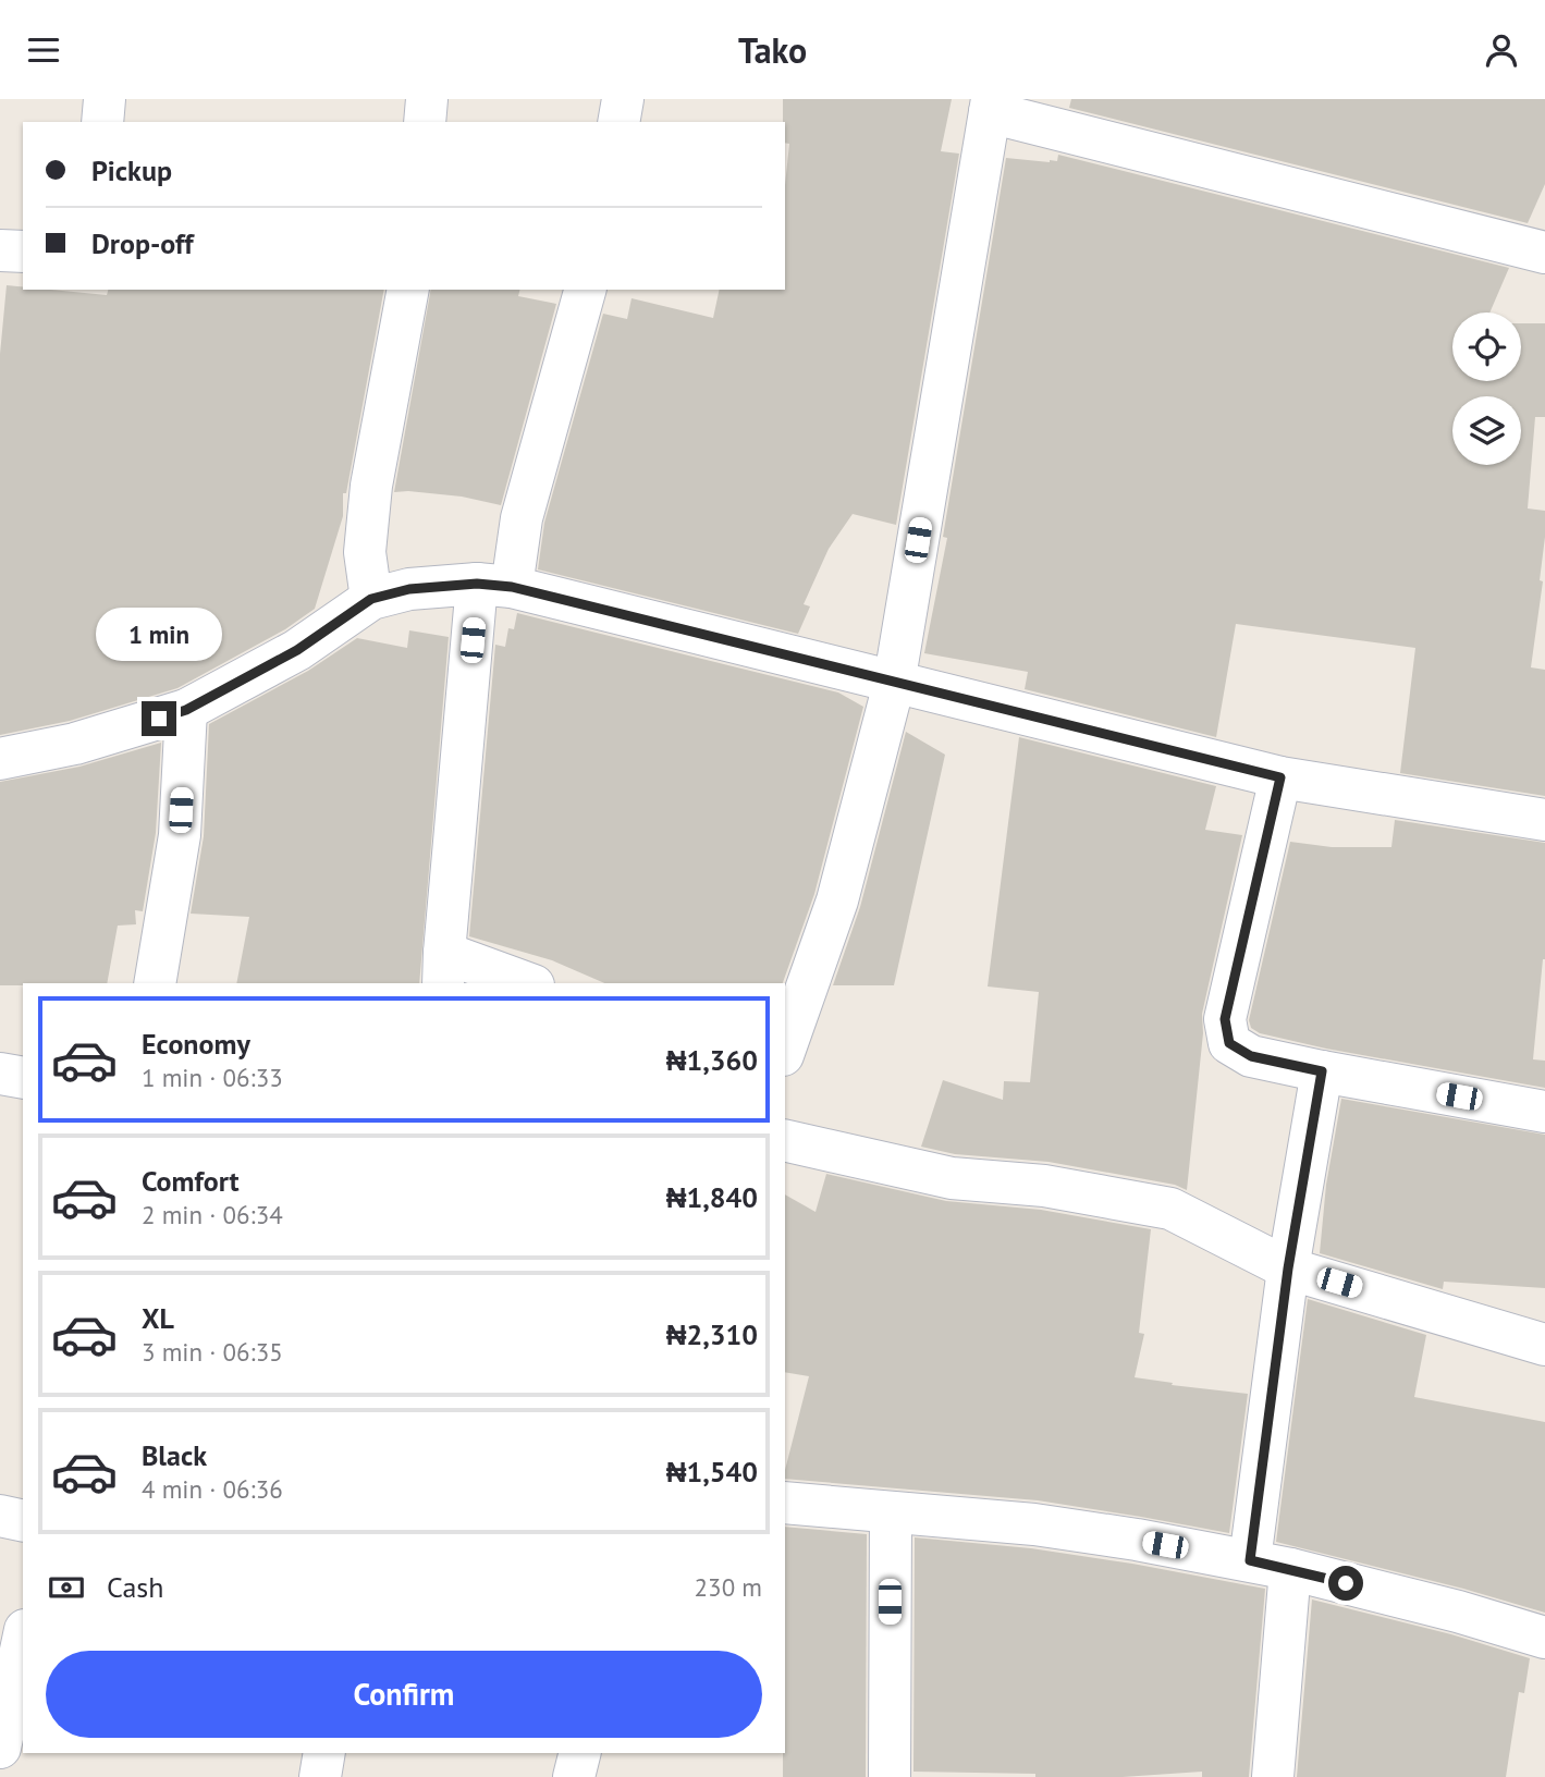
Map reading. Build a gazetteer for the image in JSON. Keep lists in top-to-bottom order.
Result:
{
  "page": {
    "header": "Tako",
    "banner": ["Pickup", "Drop-off"],
    "bubble": "1 min",
    "list": [
      {
        "name": "Economy",
        "note": "1 min · 06:33",
        "value": "₦1,360"
      },
      {
        "name": "Comfort",
        "note": "2 min · 06:34",
        "value": "₦1,840"
      },
      {
        "name": "XL",
        "note": "3 min · 06:35",
        "value": "₦2,310"
      },
      {
        "name": "Black",
        "note": "4 min · 06:36",
        "value": "₦1,540"
      }
    ],
    "pay": ["Cash", "230 m"],
    "buttons": "Confirm"
  }
}
